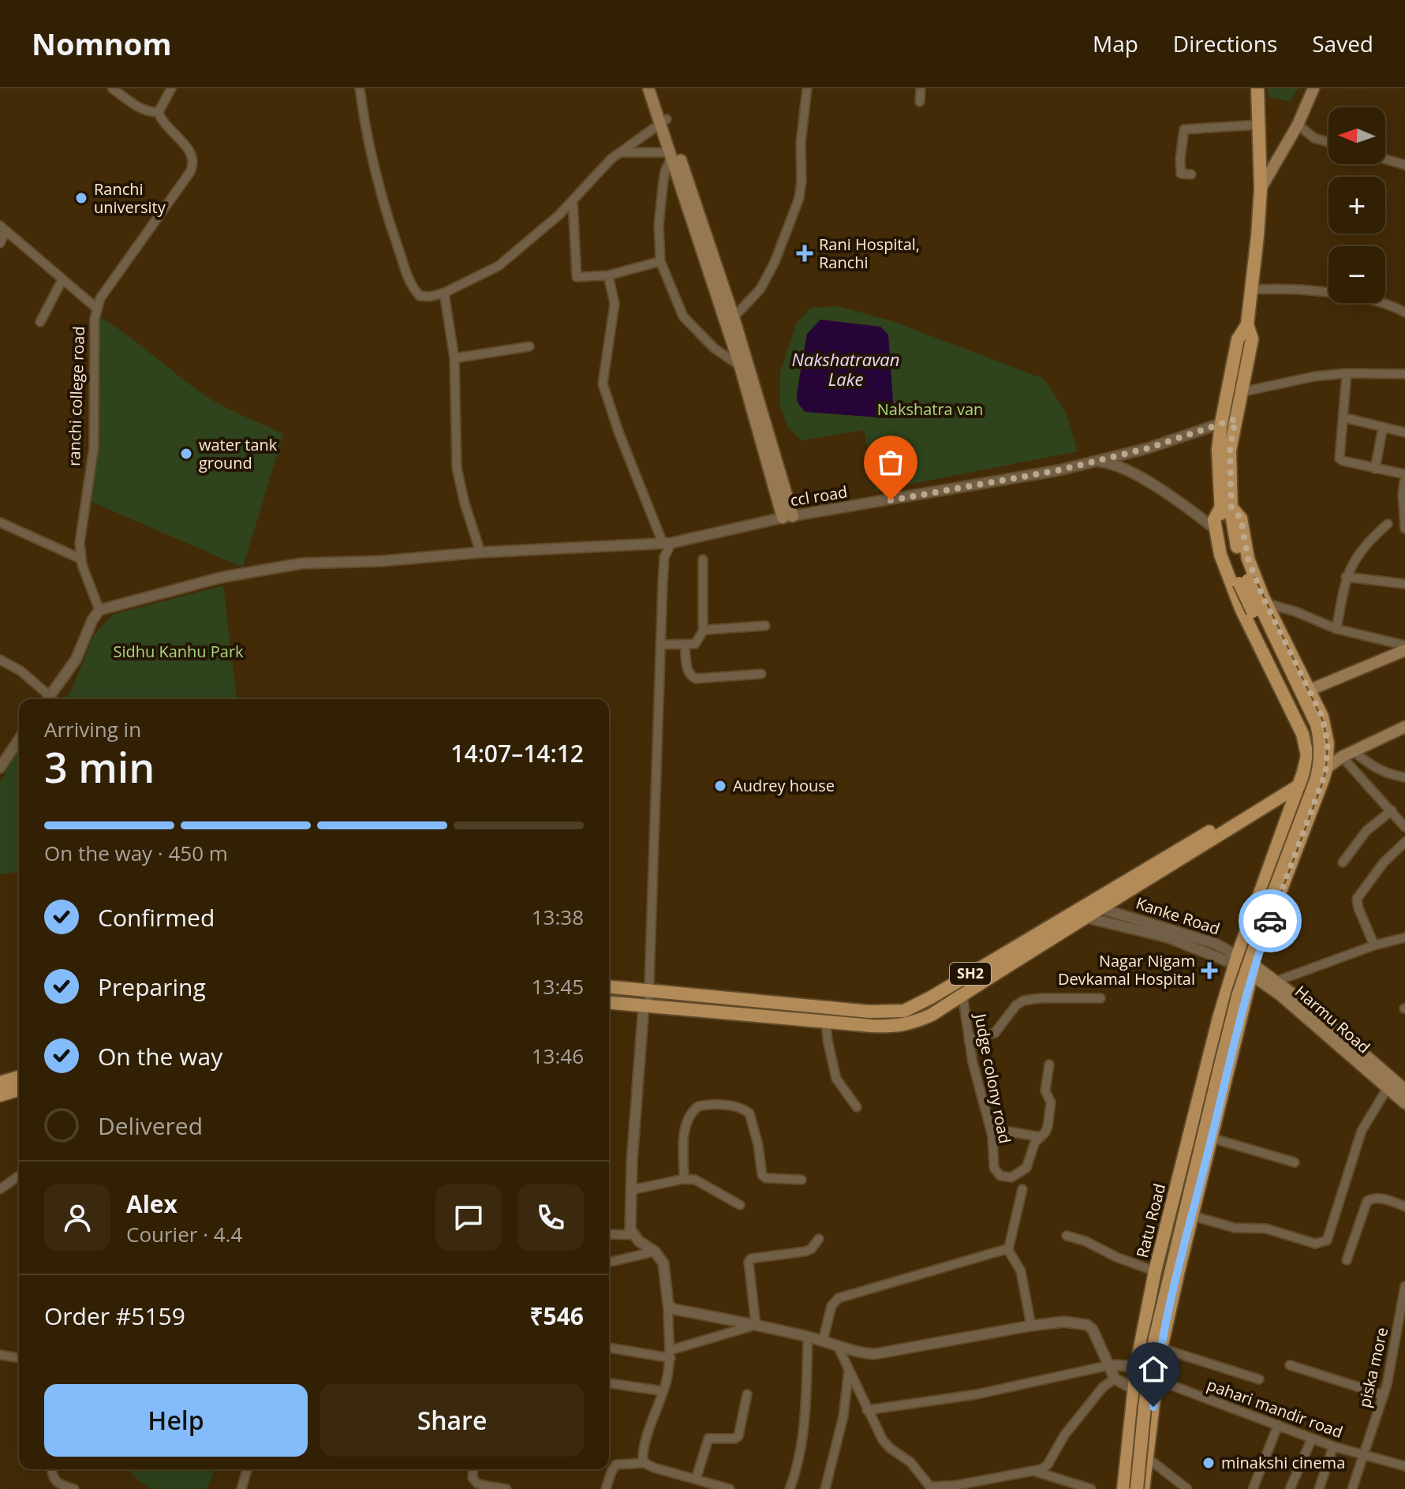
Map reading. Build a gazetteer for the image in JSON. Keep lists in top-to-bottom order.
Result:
{
  "streets": {
    "main road": ["SH2", "Harmu Road", "Ratu Road"],
    "street": [
      "ranchi college road",
      "ccl road",
      "Kanke Road",
      "Judge colony road",
      "piska more",
      "pahari mandir road"
    ]
  },
  "crossings": [
    ["ranchi college road", "ccl road"],
    ["ccl road", "Ratu Road"],
    ["Kanke Road", "SH2"],
    ["Kanke Road", "Harmu Road"],
    ["Kanke Road", "Ratu Road"],
    ["SH2", "Judge colony road"],
    ["SH2", "Ratu Road"],
    ["Harmu Road", "Ratu Road"],
    ["Ratu Road", "pahari mandir road"],
    ["piska more", "pahari mandir road"]
  ],
  "water": ["Nakshatravan Lake"],
  "parks": ["Nakshatra van", "Sidhu Kanhu Park"],
  "places": {
    "other": [
      "Ranchi university",
      "water tank ground",
      "Audrey house",
      "minakshi cinema"
    ],
    "health": ["Rani Hospital, Ranchi", "Nagar Nigam Devkamal Hospital"]
  },
  "north": "left",
  "page": {
    "header": "Nomnom",
    "nav": ["Map", "Directions", "Saved"],
    "map_buttons": ["+", "−"],
    "heading": ["3 min", "Arriving in", "14:07–14:12"],
    "panel": [
      "Alex",
      "Courier · 4.4",
      "Order #5159",
      "₹546"
    ],
    "bar": "On the way · 450 m",
    "list": [
      ["Confirmed", "13:38"],
      ["Preparing", "13:45"],
      ["On the way", "13:46"],
      "Delivered"
    ],
    "buttons": ["Help", "Share"]
  }
}
